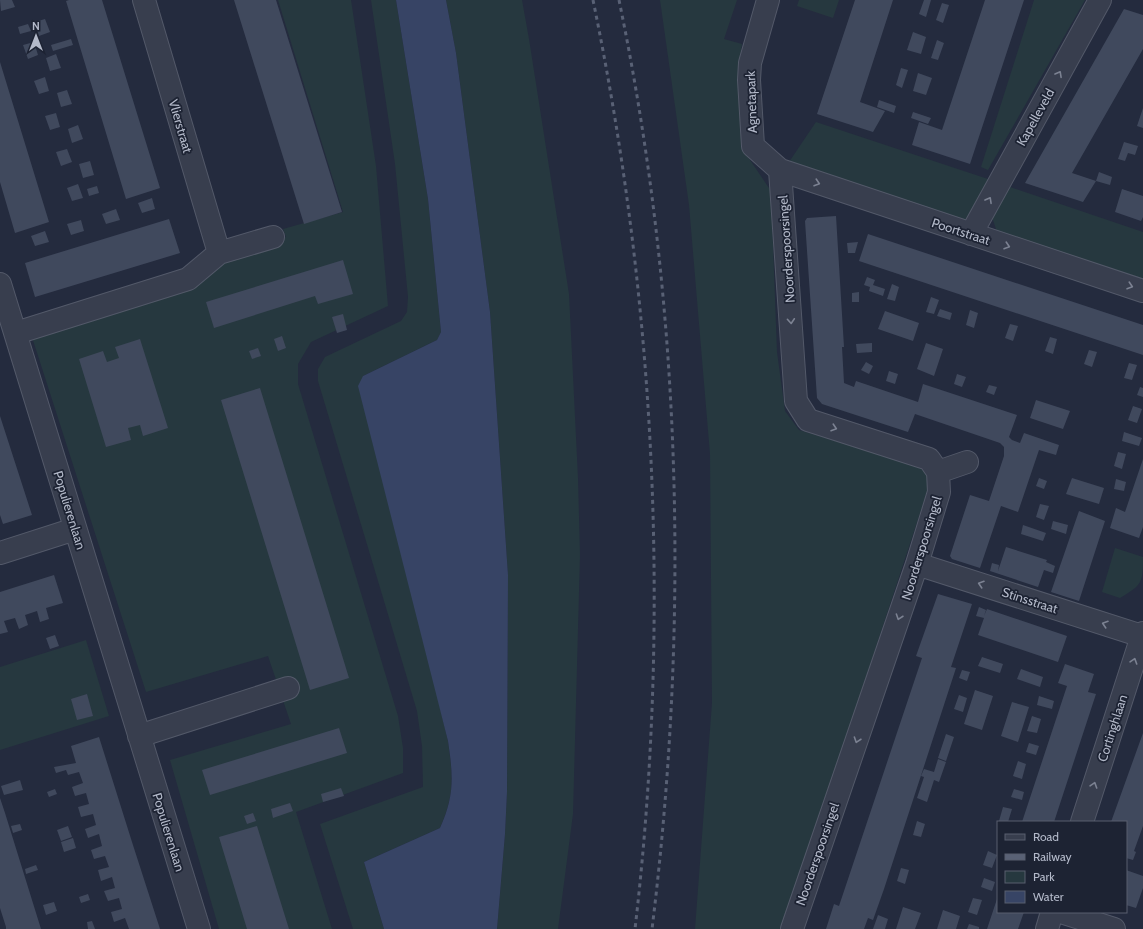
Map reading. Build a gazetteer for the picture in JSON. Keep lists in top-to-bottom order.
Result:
{
  "streets": {
    "street": [
      "Agnetapark",
      "Kapelleveld",
      "Vlierstraat",
      "Poortstraat",
      "Noorderspoorsingel",
      "Populierenlaan",
      "Stinsstraat",
      "Cortinghlaan"
    ]
  },
  "crossings": [
    ["Agnetapark", "Poortstraat"],
    ["Agnetapark", "Noorderspoorsingel"],
    ["Kapelleveld", "Poortstraat"],
    ["Poortstraat", "Noorderspoorsingel"],
    ["Noorderspoorsingel", "Stinsstraat"],
    ["Stinsstraat", "Cortinghlaan"]
  ],
  "one_way": [
    "Kapelleveld",
    "Poortstraat",
    "Noorderspoorsingel",
    "Stinsstraat",
    "Cortinghlaan"
  ],
  "legend": [
    "Road",
    "Railway",
    "Park",
    "Water"
  ],
  "north": "top"
}
